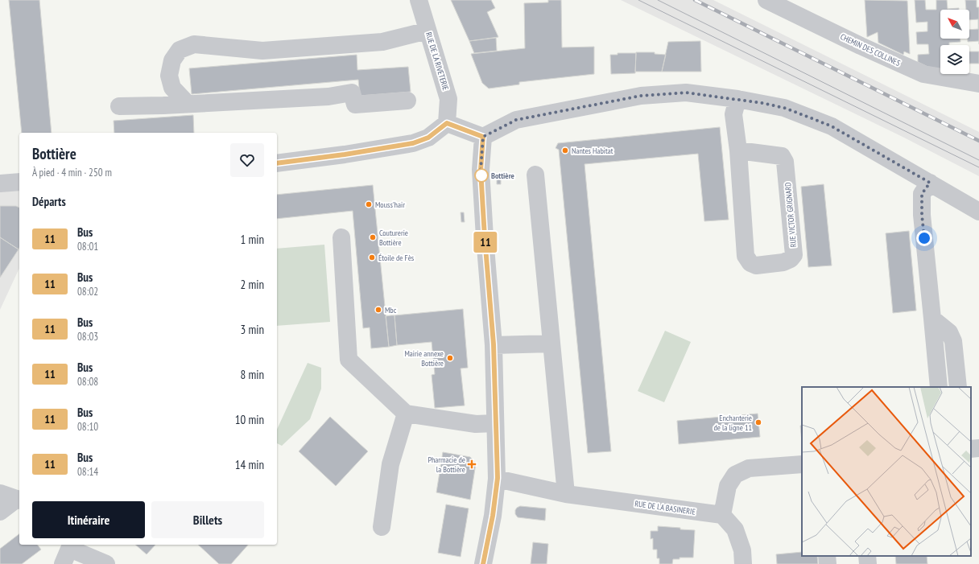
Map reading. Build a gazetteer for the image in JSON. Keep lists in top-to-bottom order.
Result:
{
  "streets": {
    "street": [
      "CHEMIN DES COLLINES",
      "RUE DE LA RIVETERIE",
      "RUE VICTOR GRIGNARD",
      "RUE DE LA BASINERIE"
    ]
  },
  "places": {
    "other": [
      "Nantes Habitat",
      "Bottière",
      "Mouss'hair",
      "Couturerie Bottière",
      "Étoile de Fès",
      "Mbc",
      "Mairie annexe Bottière",
      "Enchanterie de la ligne 11"
    ],
    "health": ["Pharmacie de la Bottière"]
  },
  "lines": ["bus line 11"],
  "north": "top left",
  "page": {
    "on_map": "11",
    "heading": [
      ["Bottière", "À pied · 4 min · 250 m"],
      "Départs"
    ],
    "list": [
      {
        "mark": "11",
        "name": "Bus",
        "note": "08:01",
        "value": "1 min"
      },
      {
        "mark": "11",
        "name": "Bus",
        "note": "08:02",
        "value": "2 min"
      },
      {
        "mark": "11",
        "name": "Bus",
        "note": "08:03",
        "value": "3 min"
      },
      {
        "mark": "11",
        "name": "Bus",
        "note": "08:08",
        "value": "8 min"
      },
      {
        "mark": "11",
        "name": "Bus",
        "note": "08:10",
        "value": "10 min"
      },
      {
        "mark": "11",
        "name": "Bus",
        "note": "08:14",
        "value": "14 min"
      }
    ],
    "buttons": ["Itinéraire", "Billets"]
  }
}
